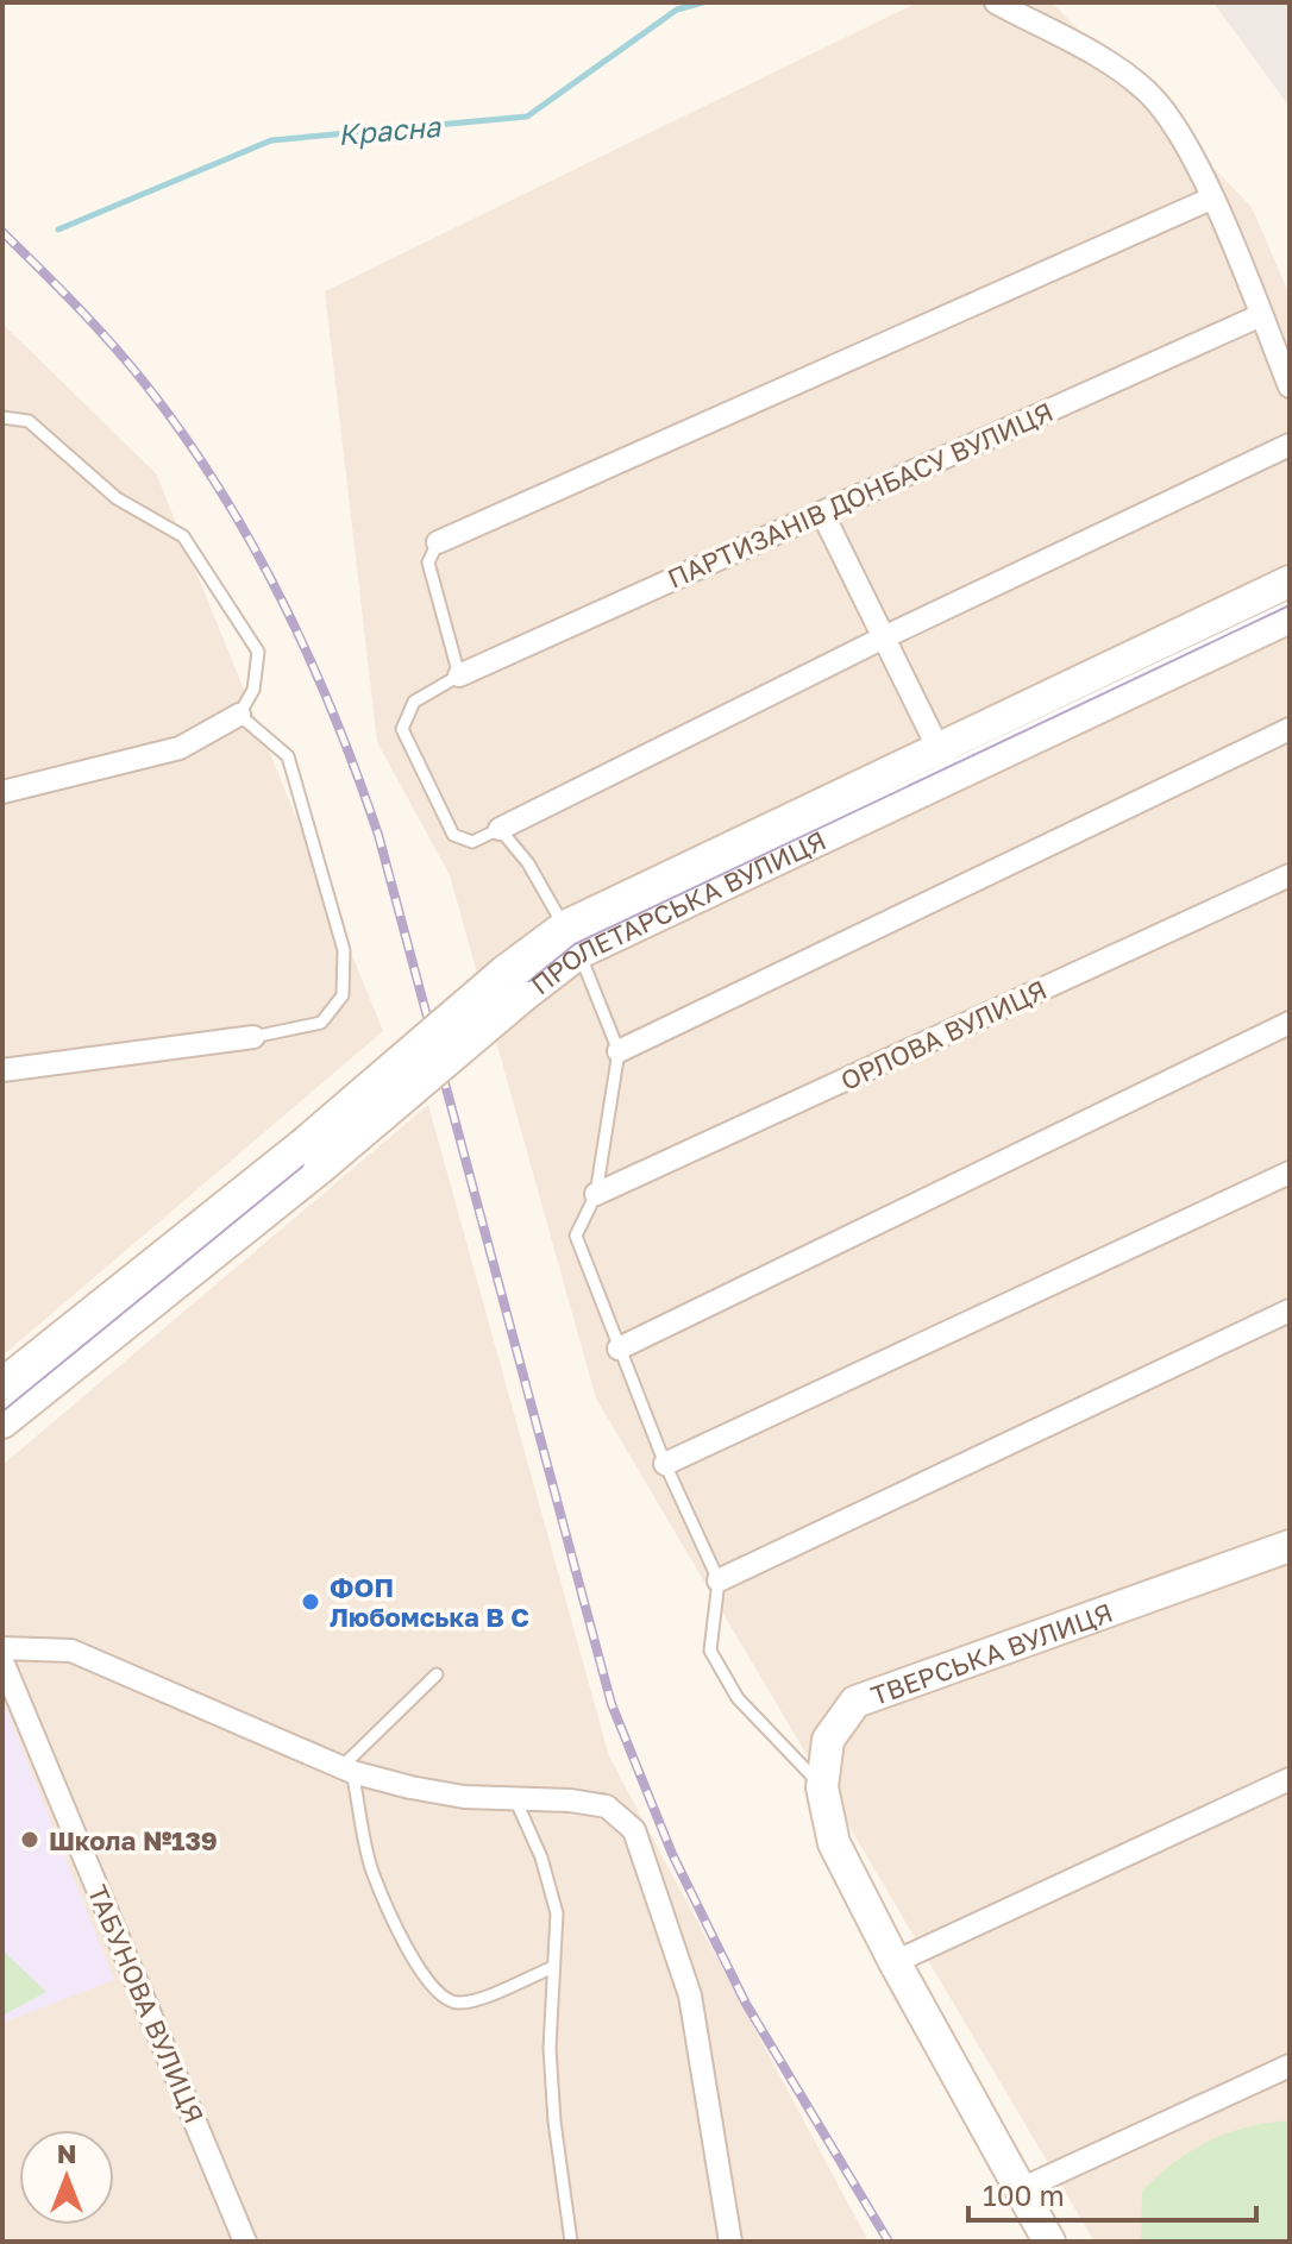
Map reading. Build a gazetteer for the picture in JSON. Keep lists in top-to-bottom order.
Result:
{
  "streets": {
    "main road": ["ПРОЛЕТАРСЬКА ВУЛИЦЯ", "ТВЕРСЬКА ВУЛИЦЯ"],
    "street": ["ПАРТИЗАНІВ ДОНБАСУ ВУЛИЦЯ", "ОРЛОВА ВУЛИЦЯ", "ТАБУНОВА ВУЛИЦЯ"]
  },
  "water": ["Красна"],
  "places": ["ФОП Любомська В С", "Школа №139"],
  "scale_bar": "100 m",
  "north": "top"
}
